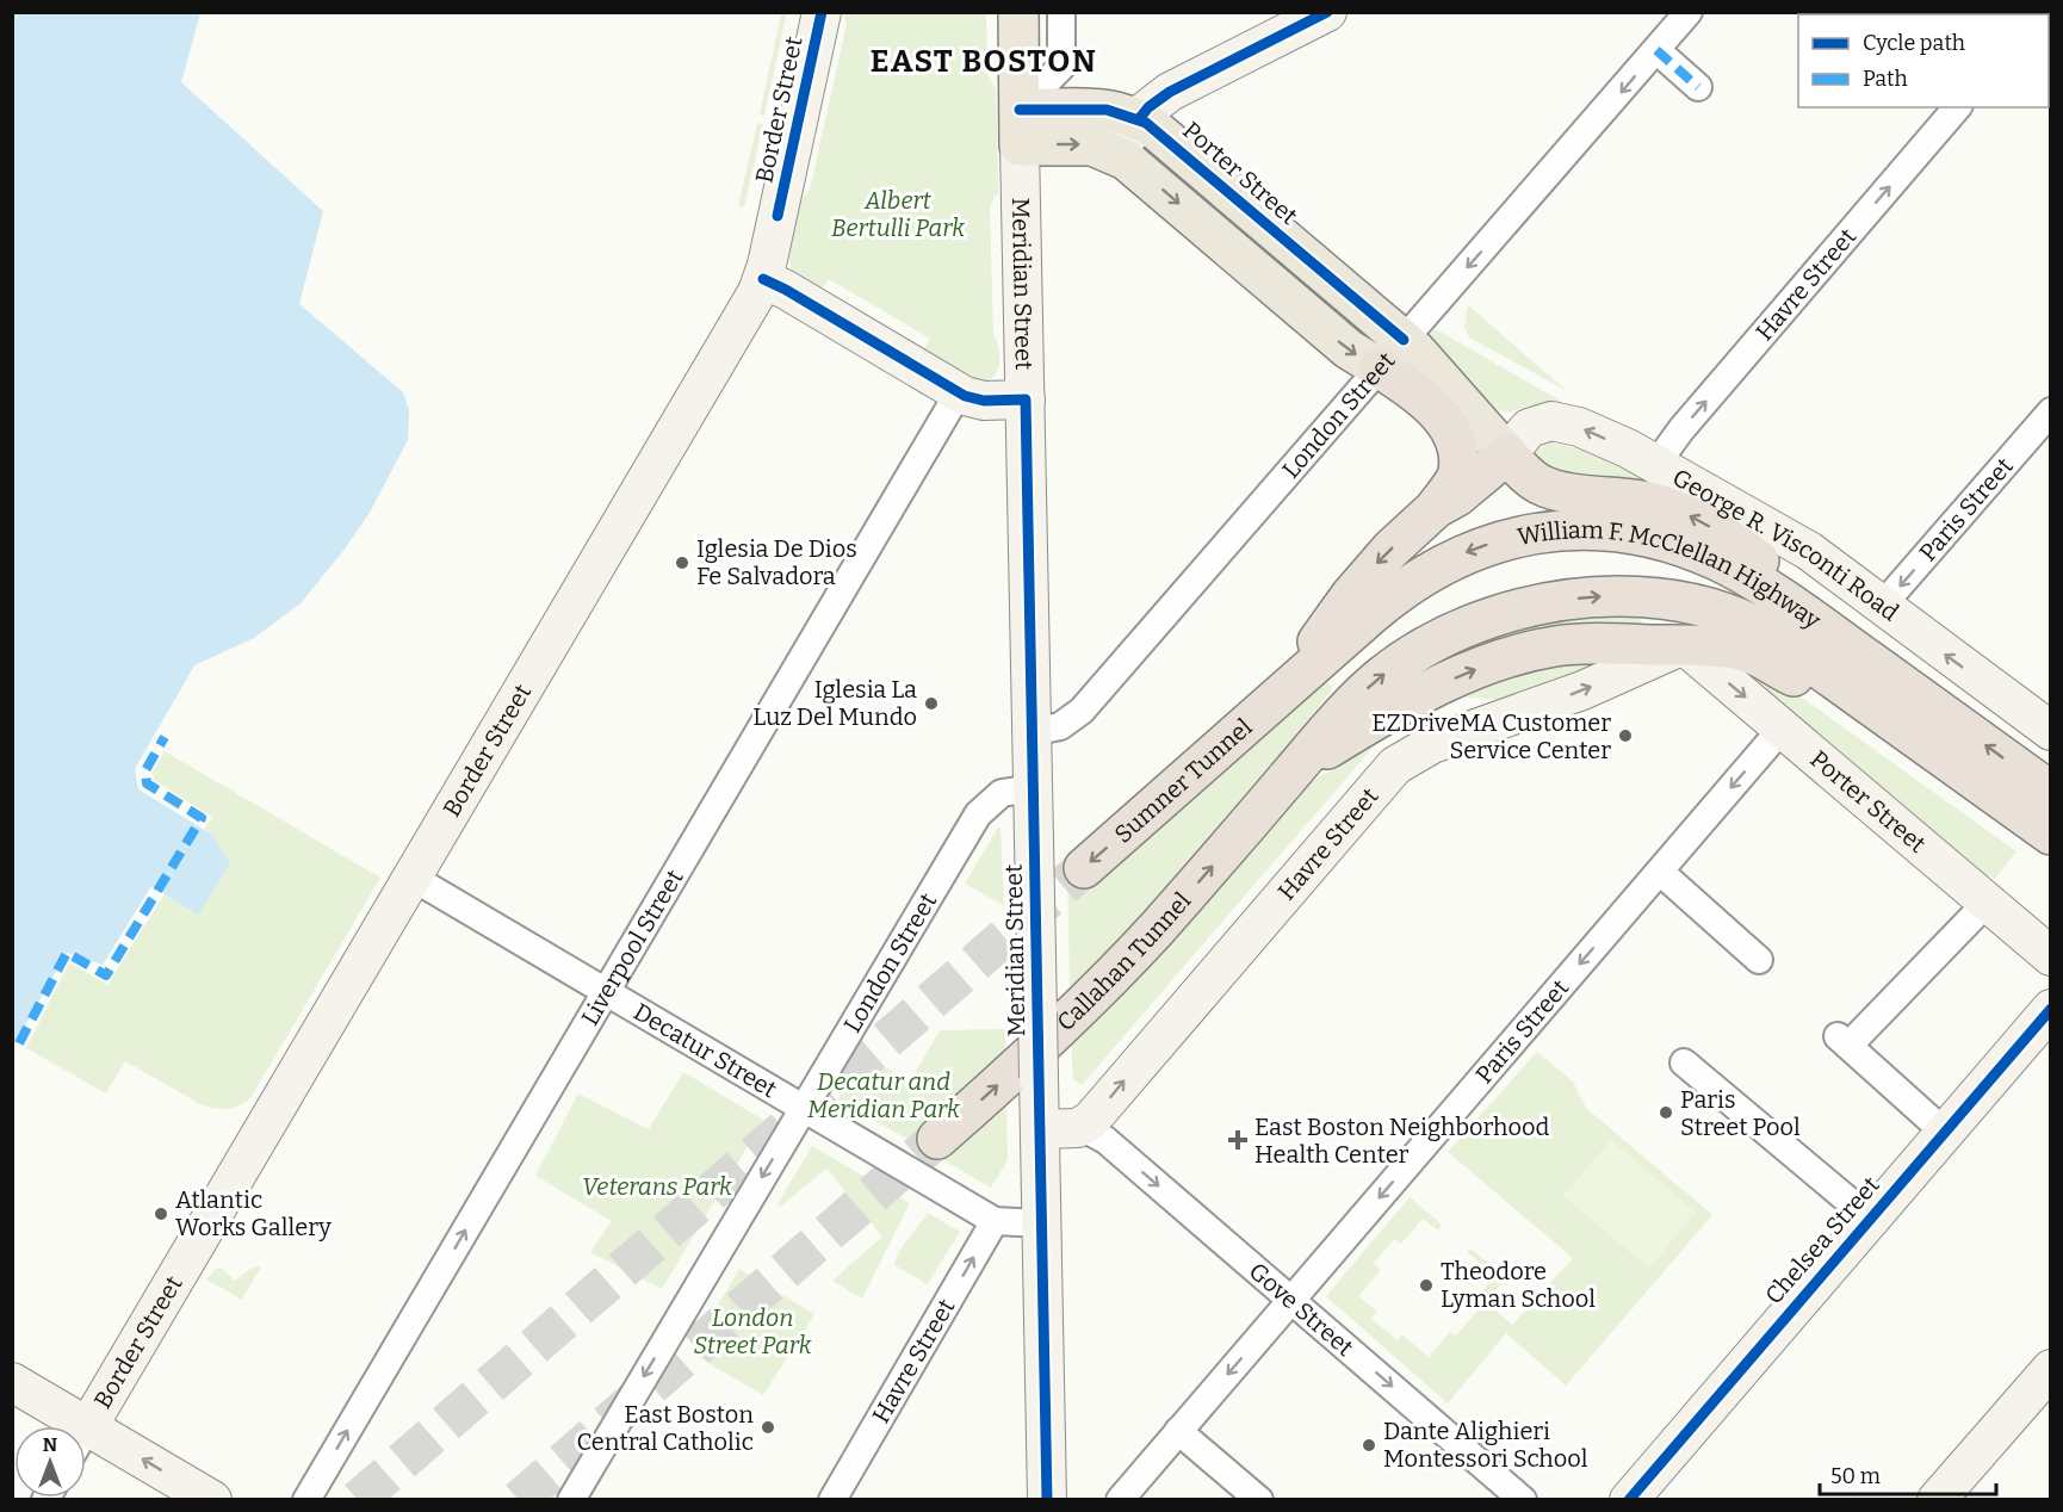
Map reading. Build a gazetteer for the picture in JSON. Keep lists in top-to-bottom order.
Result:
{
  "streets": {
    "highway": ["William F. McClellan Highway", "Sumner Tunnel", "Callahan Tunnel"],
    "main road": [
      "Border Street",
      "Porter Street",
      "Meridian Street",
      "Havre Street",
      "George R. Visconti Road",
      "Chelsea Street"
    ],
    "street": [
      "London Street",
      "Paris Street",
      "Liverpool Street",
      "Decatur Street",
      "Gove Street"
    ]
  },
  "crossings": [
    ["Border Street", "Decatur Street"],
    ["Porter Street", "Meridian Street"],
    ["Porter Street", "Havre Street"],
    ["Porter Street", "London Street"],
    ["Porter Street", "Paris Street"],
    ["Porter Street", "George R. Visconti Road"],
    ["Meridian Street", "Havre Street"],
    ["Meridian Street", "London Street"],
    ["Meridian Street", "Decatur Street"],
    ["Meridian Street", "Gove Street"],
    ["Havre Street", "George R. Visconti Road"],
    ["Havre Street", "Decatur Street"],
    ["Havre Street", "Gove Street"],
    ["London Street", "Decatur Street"],
    ["Paris Street", "George R. Visconti Road"],
    ["Paris Street", "Gove Street"],
    ["William F. McClellan Highway", "Sumner Tunnel"],
    ["William F. McClellan Highway", "Callahan Tunnel"],
    ["Liverpool Street", "Decatur Street"]
  ],
  "one_way": [
    "Havre Street",
    "London Street",
    "Paris Street",
    "George R. Visconti Road",
    "Sumner Tunnel",
    "Liverpool Street",
    "Callahan Tunnel",
    "Gove Street"
  ],
  "districts": ["EAST BOSTON"],
  "parks": [
    "Albert Bertulli Park",
    "Decatur and Meridian Park",
    "Veterans Park",
    "London Street Park"
  ],
  "places": {
    "other": [
      "Iglesia De Dios Fe Salvadora",
      "Iglesia La Luz Del Mundo",
      "EZDriveMA Customer Service Center",
      "Paris Street Pool",
      "Atlantic Works Gallery",
      "Theodore Lyman School",
      "East Boston Central Catholic",
      "Dante Alighieri Montessori School"
    ],
    "health": ["East Boston Neighborhood Health Center"]
  },
  "legend": ["Cycle path", "Path"],
  "scale_bar": "50 m",
  "north": "top"
}
